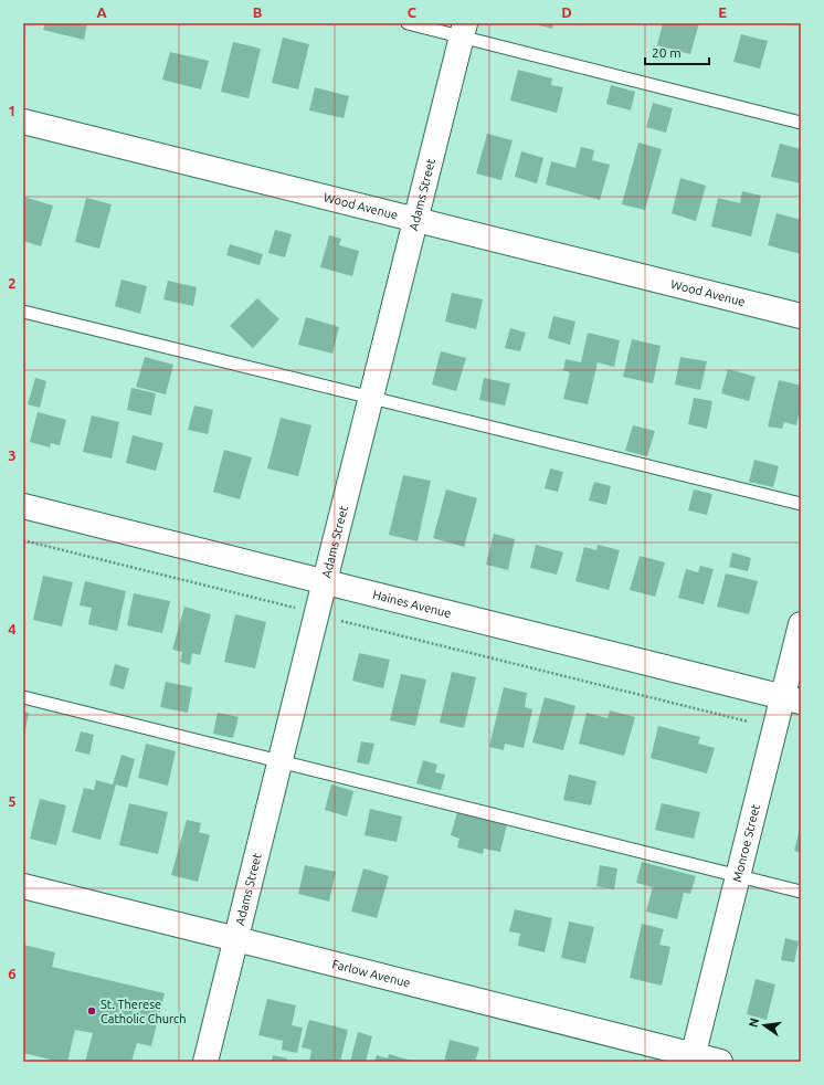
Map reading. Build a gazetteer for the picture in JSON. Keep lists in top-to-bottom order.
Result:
{
  "streets": {
    "street": [
      "Adams Street",
      "Wood Avenue",
      "Haines Avenue",
      "Monroe Street",
      "Farlow Avenue"
    ]
  },
  "crossings": [
    ["Adams Street", "Wood Avenue"],
    ["Adams Street", "Haines Avenue"],
    ["Adams Street", "Farlow Avenue"],
    ["Haines Avenue", "Monroe Street"],
    ["Monroe Street", "Farlow Avenue"]
  ],
  "places": ["St. Therese Catholic Church"],
  "scale_bar": "20 m",
  "north": "left",
  "grid": {
    "columns": [
      "A",
      "B",
      "C",
      "D",
      "E"
    ],
    "rows": [
      "1",
      "2",
      "3",
      "4",
      "5",
      "6"
    ]
  }
}
